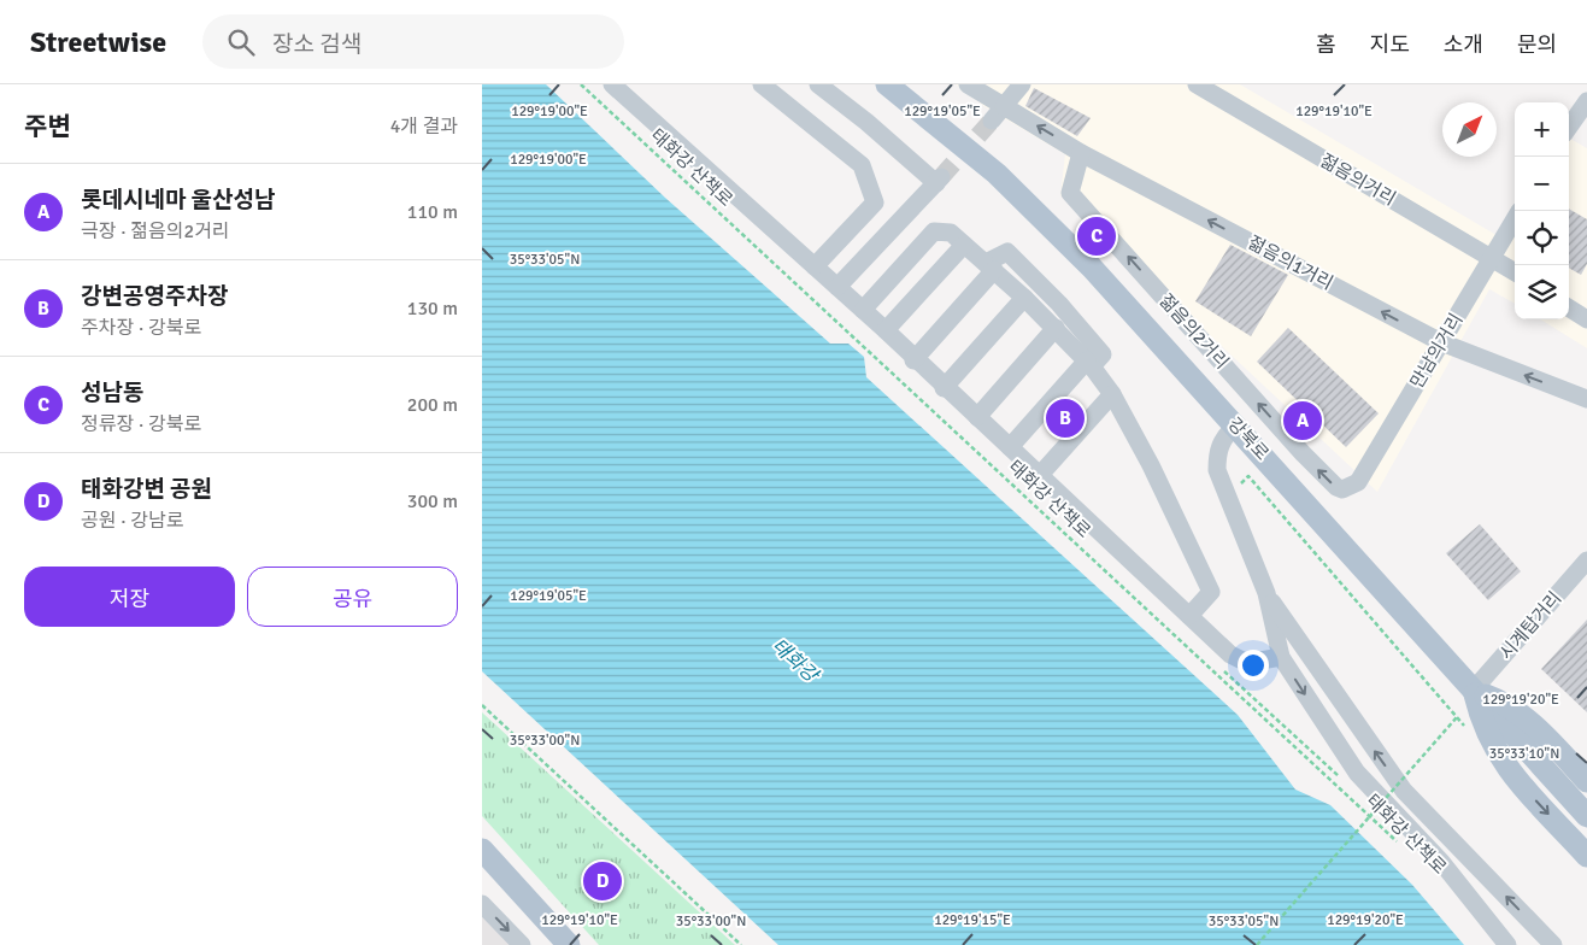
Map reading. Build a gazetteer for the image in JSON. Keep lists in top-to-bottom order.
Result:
{
  "streets": {
    "main road": ["강북로"],
    "street": [
      "젊음의거리",
      "젊음의1거리",
      "젊음의2거리",
      "만남의거리",
      "시계탑거리"
    ],
    "path": ["태화강 산책로"]
  },
  "crossings": [
    ["젊음의거리", "만남의거리"],
    ["젊음의1거리", "젊음의2거리"],
    ["젊음의1거리", "만남의거리"],
    ["젊음의2거리", "만남의거리"],
    ["강북로", "시계탑거리"]
  ],
  "one_way": ["젊음의1거리"],
  "water": ["태화강"],
  "north": "top right",
  "page": {
    "header": "Streetwise",
    "search": "장소 검색",
    "nav": [
      "홈",
      "지도",
      "소개",
      "문의"
    ],
    "heading": ["주변", "4개 결과"],
    "map_buttons": ["+", "−"],
    "list": [
      {
        "mark": "A",
        "name": "롯데시네마 울산성남",
        "note": "극장 · 젊음의2거리",
        "value": "110 m"
      },
      {
        "mark": "B",
        "name": "강변공영주차장",
        "note": "주차장 · 강북로",
        "value": "130 m"
      },
      {
        "mark": "C",
        "name": "성남동",
        "note": "정류장 · 강북로",
        "value": "200 m"
      },
      {
        "mark": "D",
        "name": "태화강변 공원",
        "note": "공원 · 강남로",
        "value": "300 m"
      }
    ],
    "pins": [
      "C",
      "B",
      "A",
      "D"
    ],
    "buttons": ["저장", "공유"]
  },
  "coordinates": [
    "129°19'00\"E",
    "129°19'05\"E",
    "129°19'10\"E",
    "35°33'05\"N",
    "129°19'20\"E",
    "35°33'00\"N",
    "35°33'10\"N",
    "129°19'15\"E"
  ]
}
